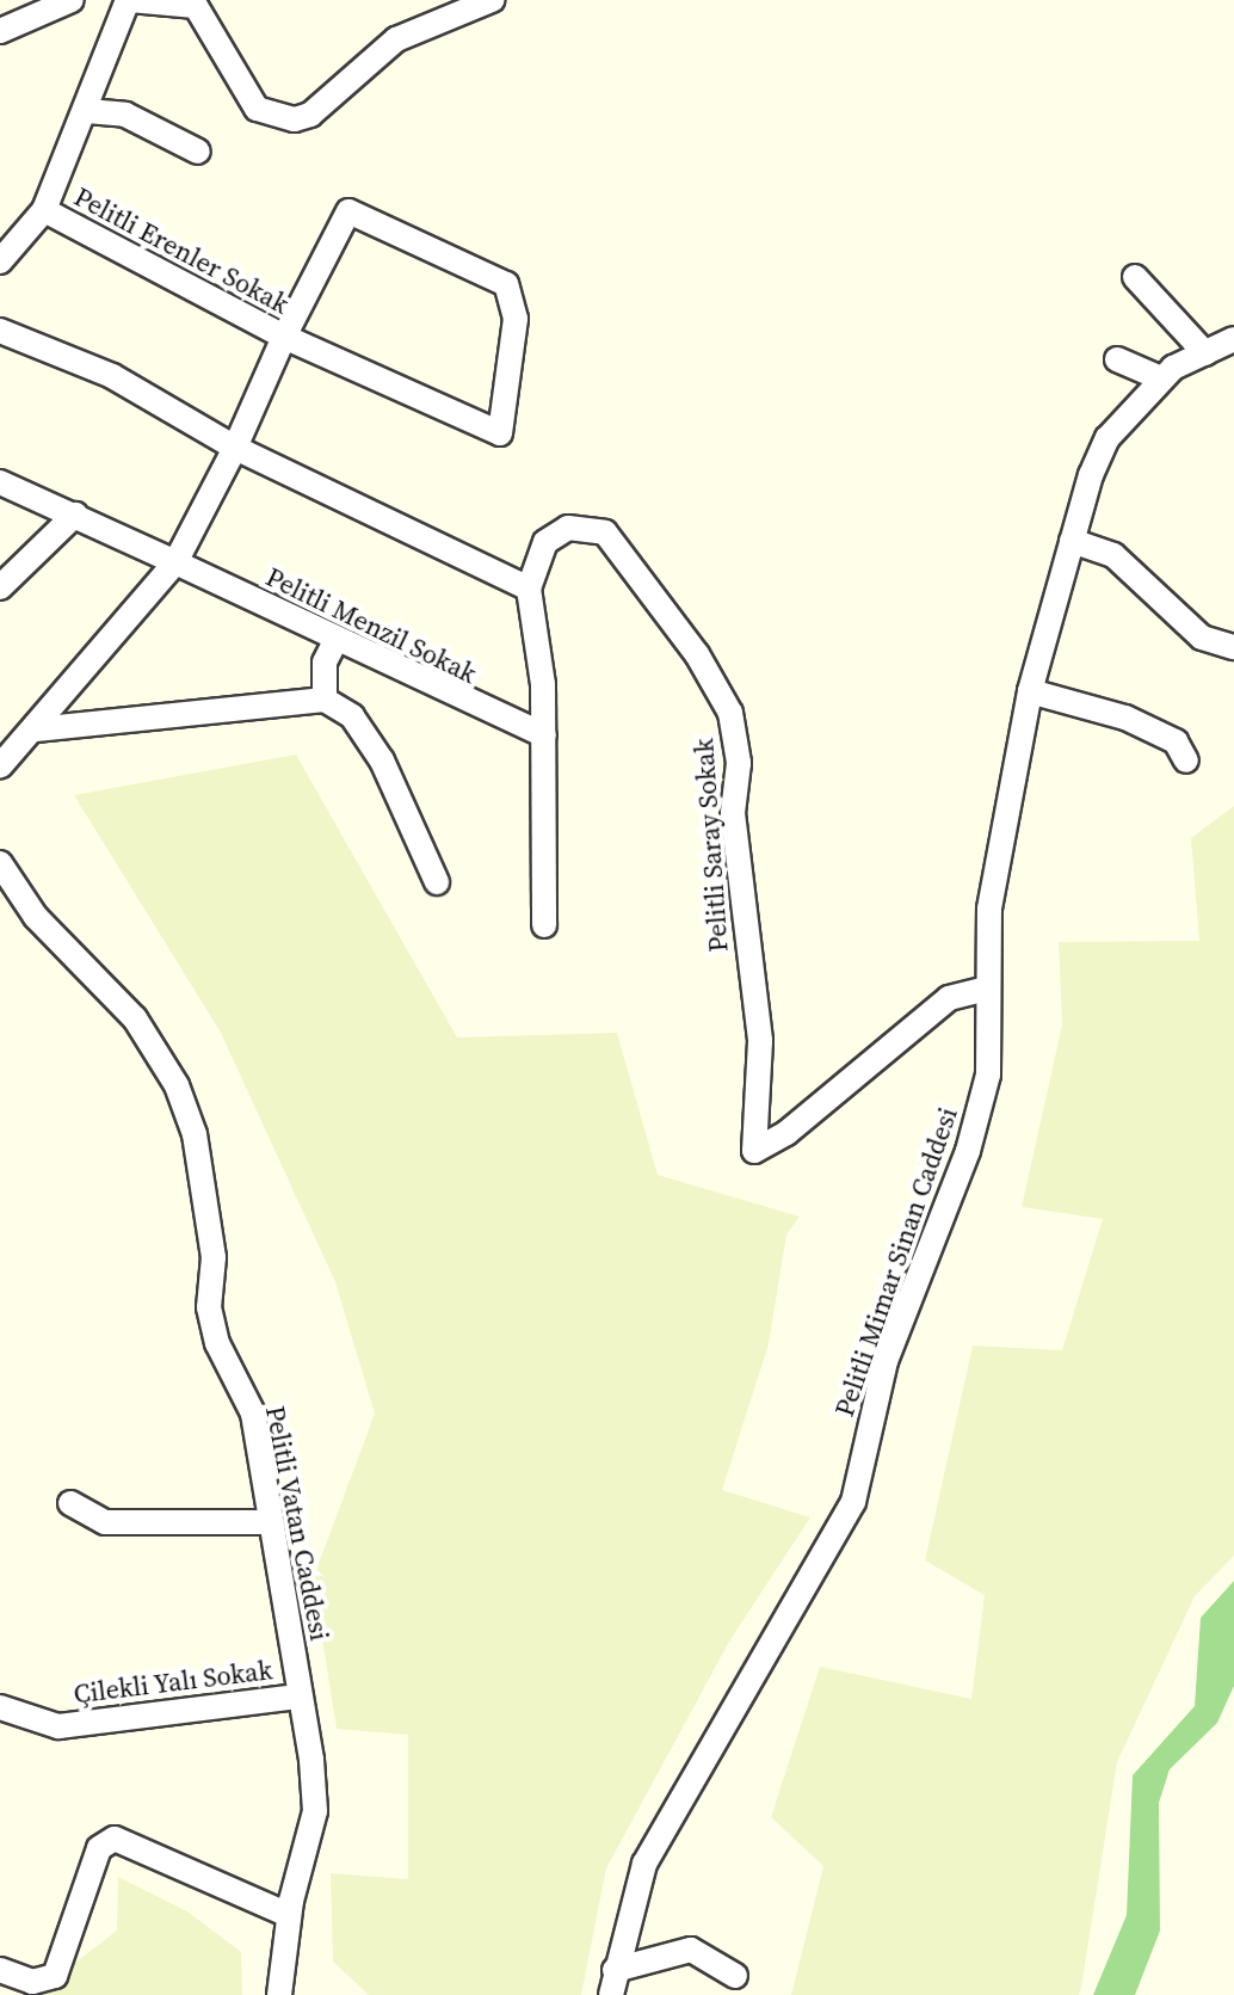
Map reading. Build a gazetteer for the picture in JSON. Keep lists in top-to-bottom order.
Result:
{
  "streets": {
    "street": [
      "Pelitli Erenler Sokak",
      "Pelitli Menzil Sokak",
      "Pelitli Saray Sokak",
      "Pelitli Mimar Sinan Caddesi",
      "Pelitli Vatan Caddesi",
      "Çilekli Yalı Sokak"
    ]
  },
  "crossings": [
    ["Pelitli Saray Sokak", "Pelitli Mimar Sinan Caddesi"],
    ["Pelitli Vatan Caddesi", "Çilekli Yalı Sokak"]
  ]
}
